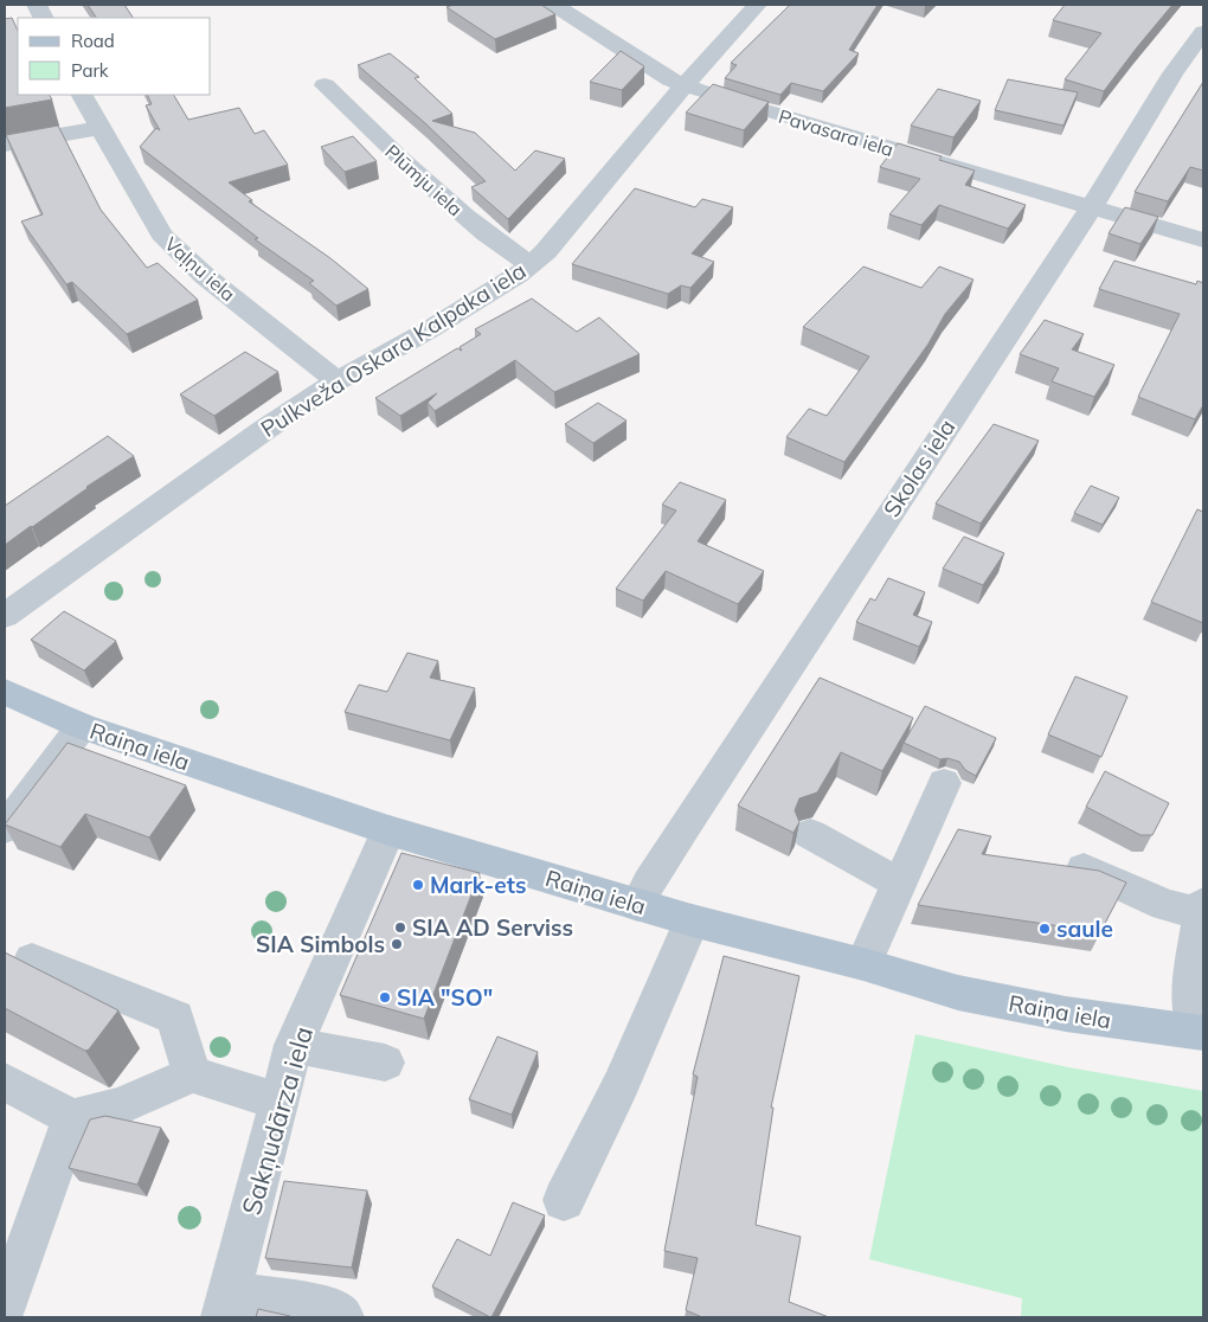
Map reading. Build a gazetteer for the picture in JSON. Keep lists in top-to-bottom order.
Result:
{
  "streets": {
    "main road": ["Raiņa iela"],
    "street": [
      "Pavasara iela",
      "Plūmju iela",
      "Vaļņu iela",
      "Pulkveža Oskara Kalpaka iela",
      "Skolas iela",
      "Sakņudārza iela"
    ]
  },
  "crossings": [
    ["Pavasara iela", "Pulkveža Oskara Kalpaka iela"],
    ["Pavasara iela", "Skolas iela"],
    ["Plūmju iela", "Pulkveža Oskara Kalpaka iela"],
    ["Vaļņu iela", "Pulkveža Oskara Kalpaka iela"],
    ["Skolas iela", "Raiņa iela"],
    ["Raiņa iela", "Sakņudārza iela"]
  ],
  "places": [
    "Mark-ets",
    "SIA AD Serviss",
    "saule",
    "SIA Simbols",
    "SIA \"SO\""
  ],
  "legend": ["Road", "Park"]
}
